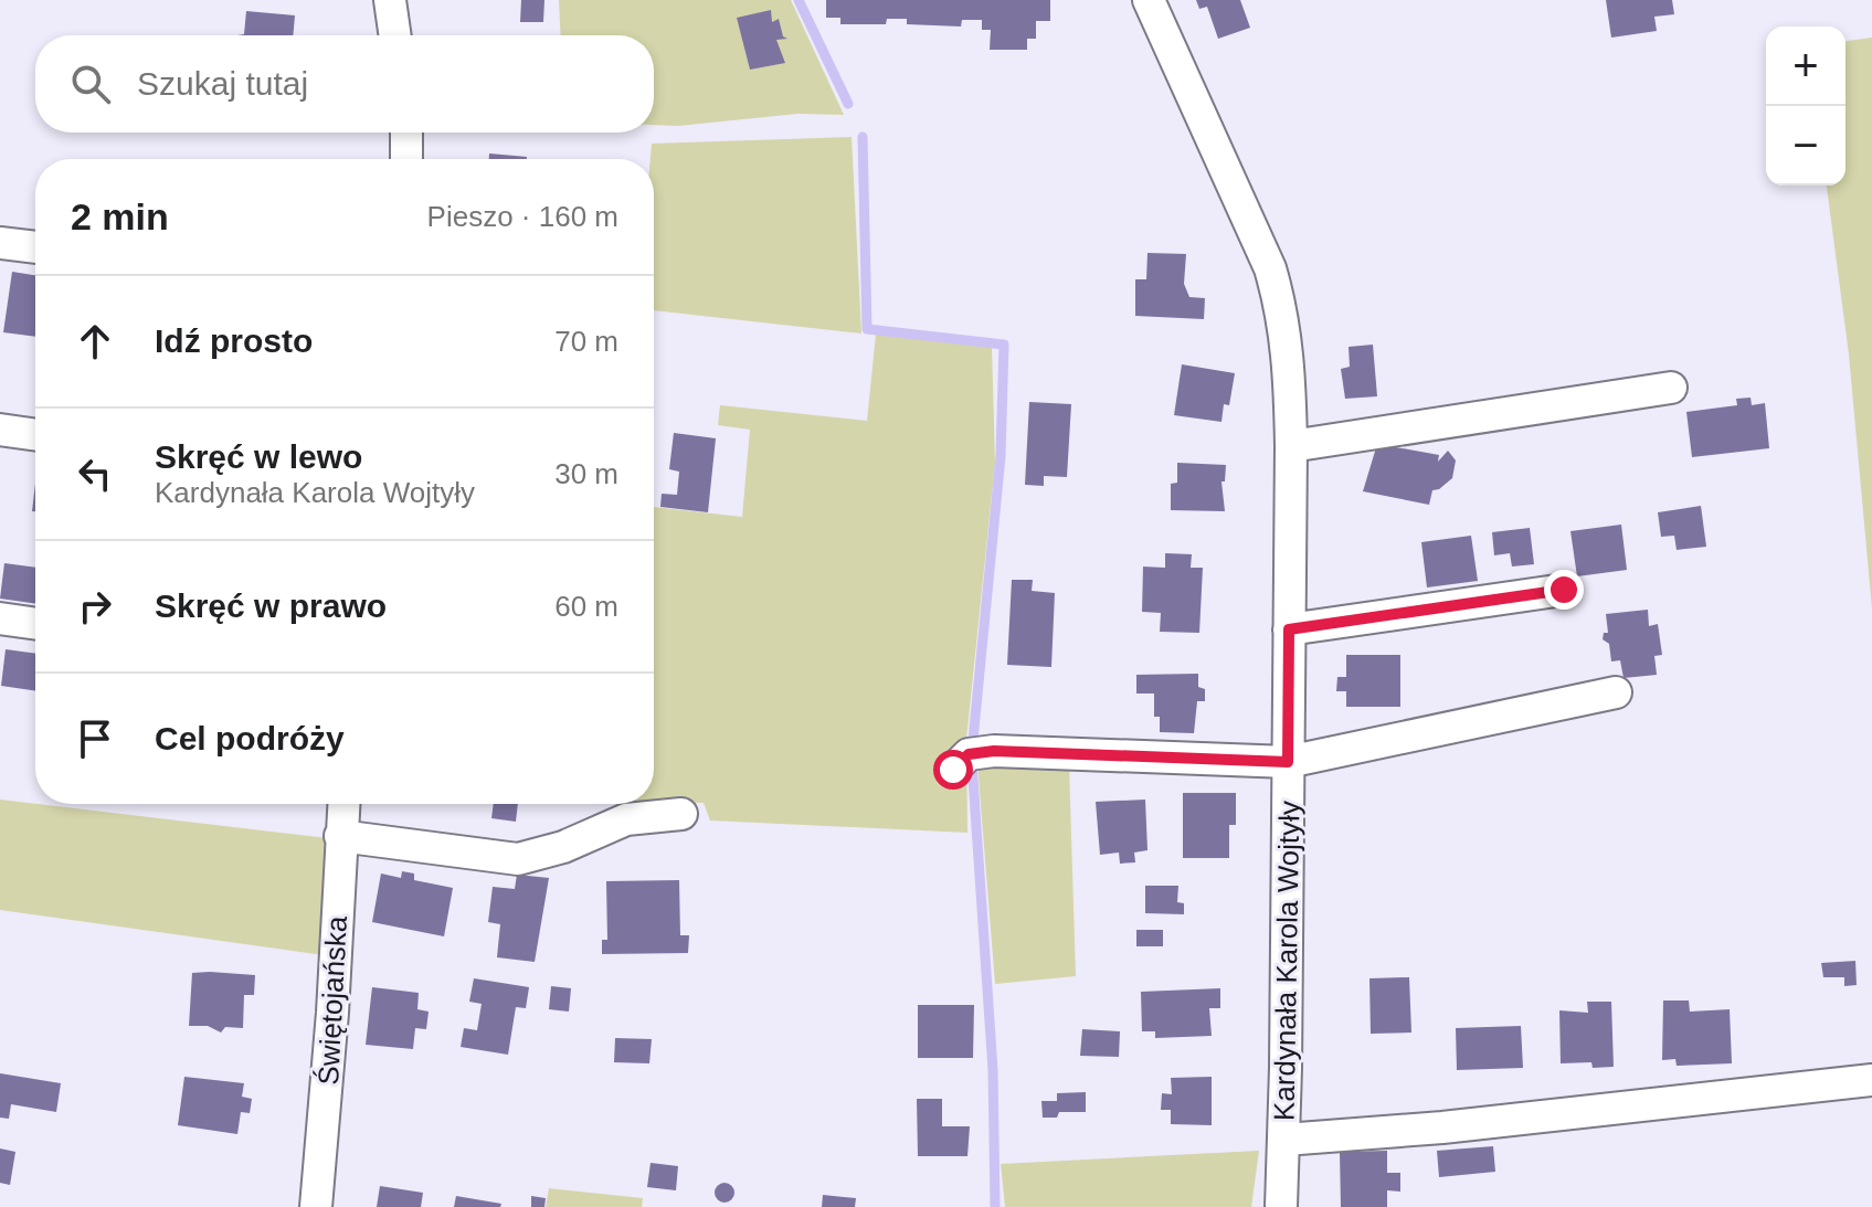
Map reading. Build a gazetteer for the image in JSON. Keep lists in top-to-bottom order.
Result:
{
  "streets": {
    "street": ["Kardynała Karola Wojtyły", "Świętojańska"]
  },
  "page": {
    "map_buttons": ["+", "−"],
    "search": "Szukaj tutaj",
    "heading": ["2 min", "Pieszo · 160 m"],
    "list": [
      ["Idź prosto", "70 m"],
      ["Skręć w lewo", "Kardynała Karola Wojtyły", "30 m"],
      ["Skręć w prawo", "60 m"],
      "Cel podróży"
    ]
  }
}
